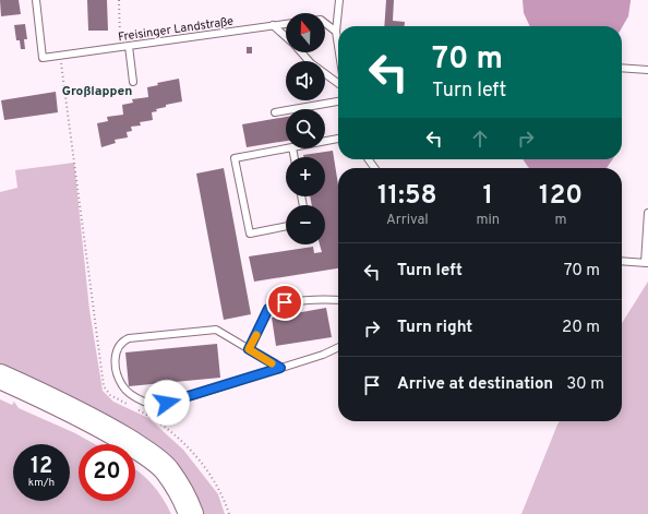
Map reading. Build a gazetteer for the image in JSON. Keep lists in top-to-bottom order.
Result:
{
  "streets": {
    "lane": ["Freisinger Landstraße"]
  },
  "districts": ["Großlappen"],
  "north": "top",
  "page": {
    "map_buttons": ["+", "−"],
    "turn": ["70 m", "Turn left"],
    "eta": [
      "11:58",
      "Arrival",
      "1",
      "min",
      "120",
      "m"
    ],
    "list": [
      {
        "name": "Turn left",
        "value": "70 m"
      },
      {
        "name": "Turn right",
        "value": "20 m"
      },
      {
        "name": "Arrive at destination",
        "value": "30 m"
      }
    ],
    "speed": "12 km/h",
    "limit": "20"
  }
}
